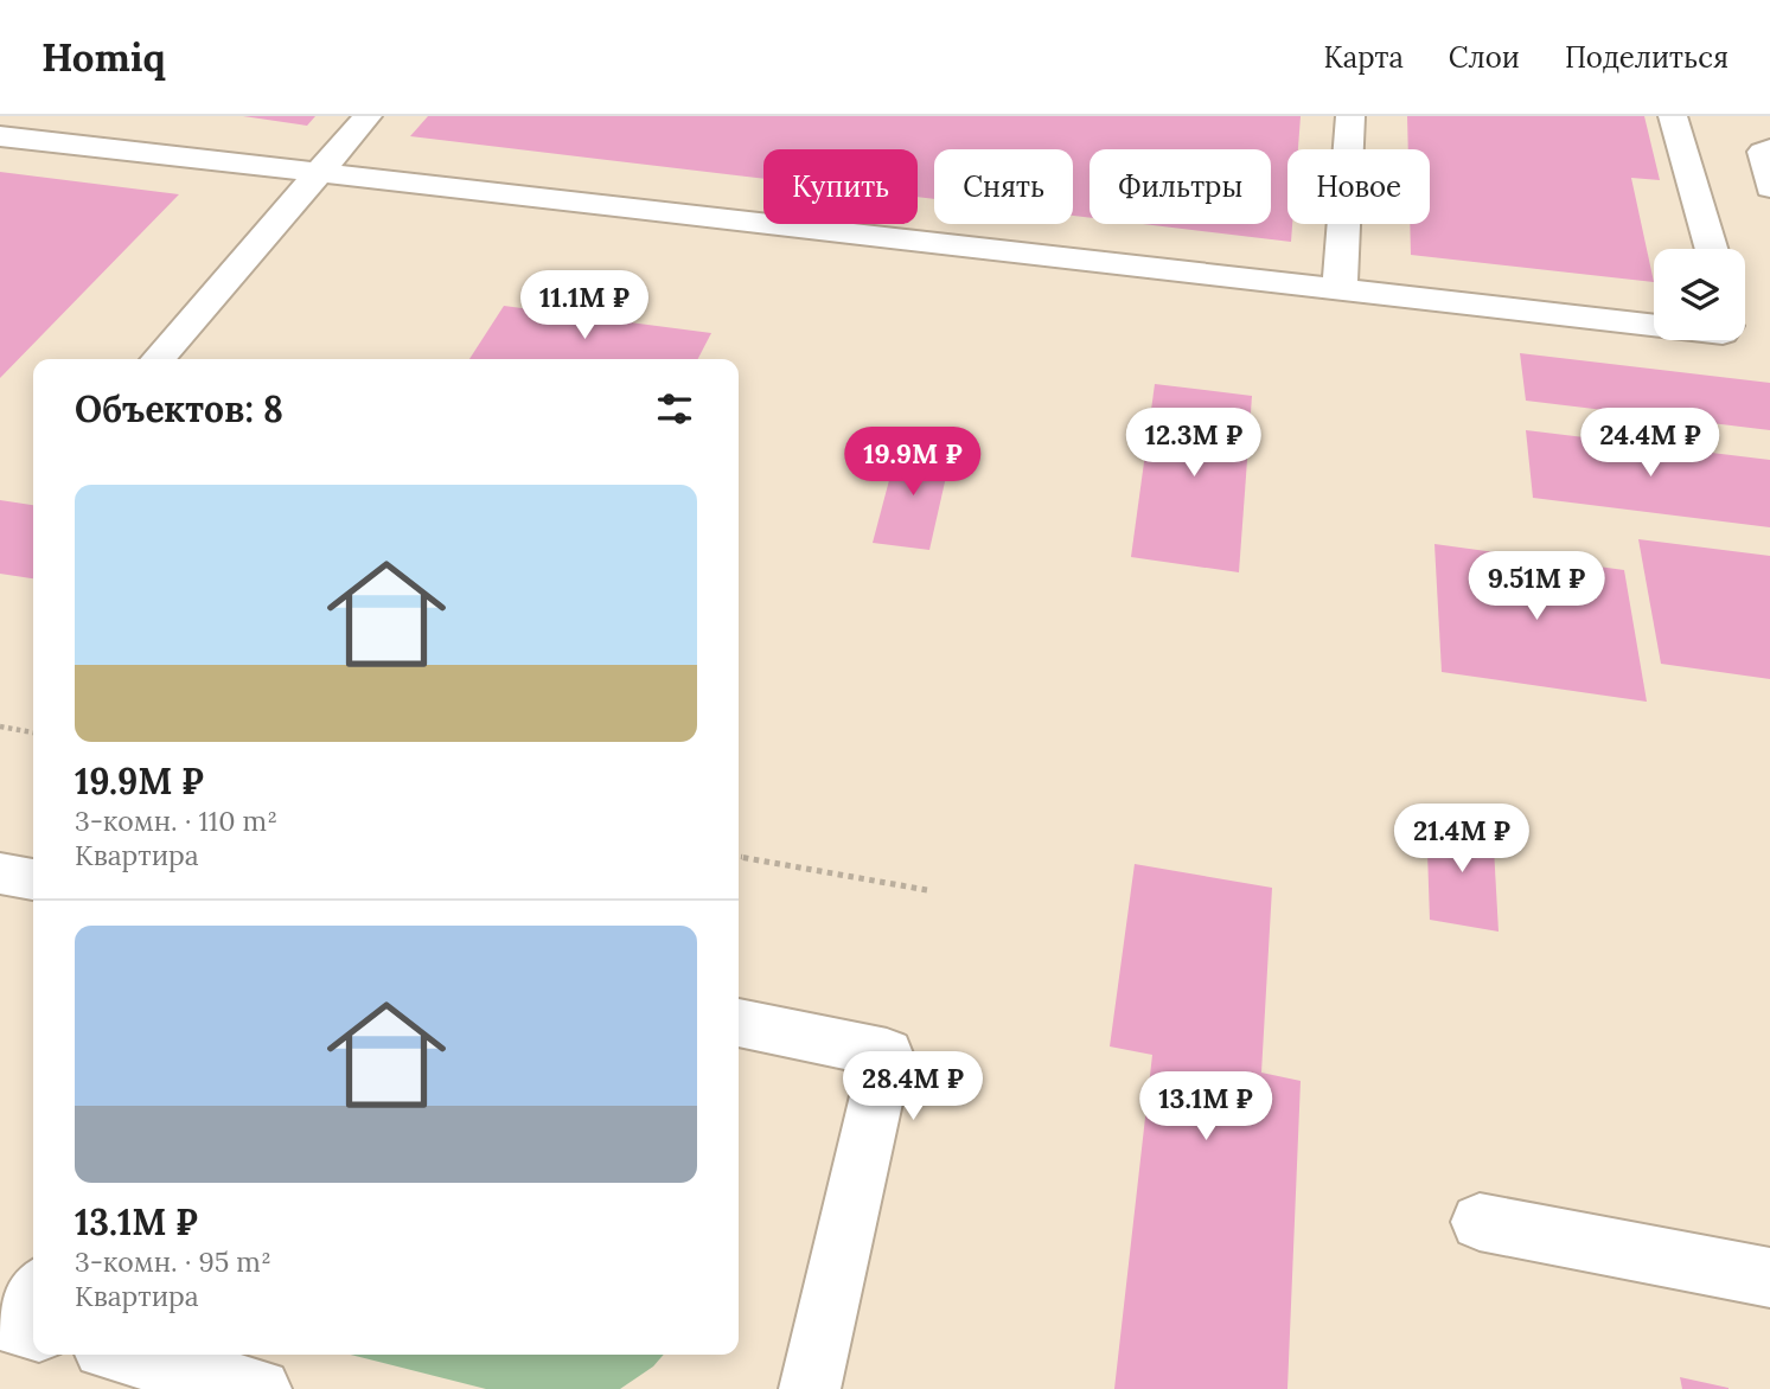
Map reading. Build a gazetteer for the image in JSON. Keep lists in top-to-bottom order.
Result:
{
  "page": {
    "header": "Homiq",
    "nav": ["Карта", "Слои", "Поделиться"],
    "chip": [
      "Купить",
      "Снять",
      "Фильтры",
      "Новое"
    ],
    "price": [
      "11.1M ₽",
      "12.3M ₽",
      "24.4M ₽",
      "19.9M ₽",
      "9.51M ₽",
      "21.4M ₽",
      "28.4M ₽",
      "13.1M ₽"
    ],
    "heading": "Объектов: 8",
    "list": [
      {
        "name": "19.9M ₽",
        "note": "3-комн. · 110 m² · Квартира"
      },
      {
        "name": "13.1M ₽",
        "note": "3-комн. · 95 m² · Квартира"
      }
    ]
  }
}
